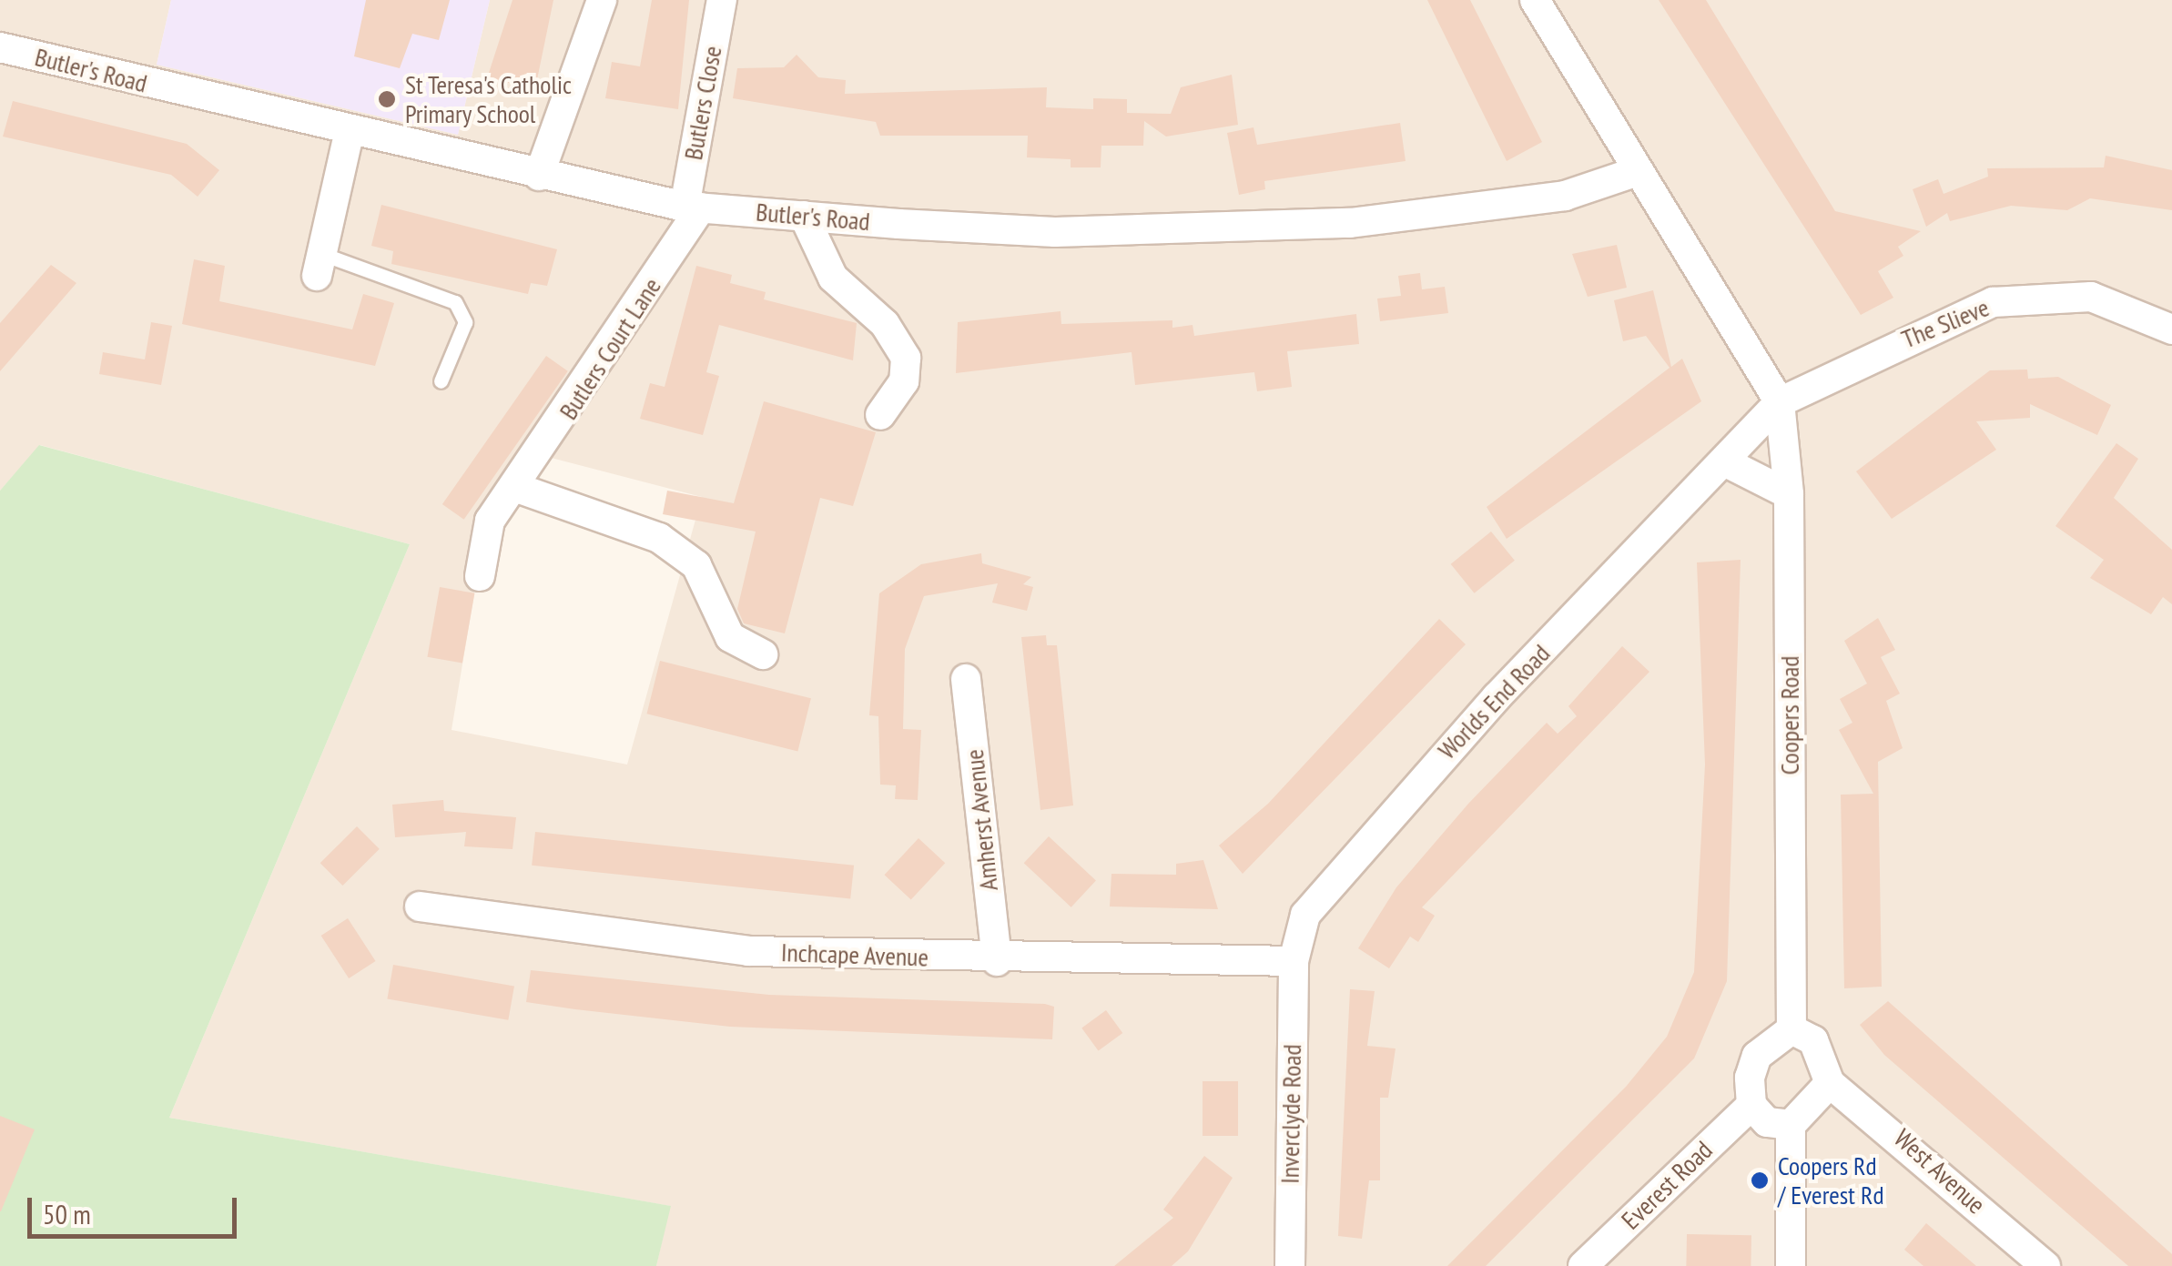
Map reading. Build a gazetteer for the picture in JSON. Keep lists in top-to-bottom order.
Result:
{
  "streets": {
    "street": [
      "Butler's Road",
      "Butlers Close",
      "The Slieve",
      "Butlers Court Lane",
      "Worlds End Road",
      "Coopers Road",
      "Amherst Avenue",
      "Inchcape Avenue",
      "Inverclyde Road",
      "West Avenue",
      "Everest Road"
    ]
  },
  "crossings": [
    ["Butler's Road", "Butlers Close"],
    ["Butler's Road", "Butlers Court Lane"],
    ["Butlers Close", "Butlers Court Lane"],
    ["The Slieve", "Worlds End Road"],
    ["The Slieve", "Coopers Road"],
    ["Worlds End Road", "Coopers Road"],
    ["Worlds End Road", "Inchcape Avenue"],
    ["Worlds End Road", "Inverclyde Road"],
    ["Coopers Road", "West Avenue"],
    ["Coopers Road", "Everest Road"],
    ["Amherst Avenue", "Inchcape Avenue"],
    ["Inchcape Avenue", "Inverclyde Road"],
    ["West Avenue", "Everest Road"]
  ],
  "places": ["St Teresa's Catholic Primary School", "Coopers Rd / Everest Rd"],
  "scale_bar": "50 m"
}
